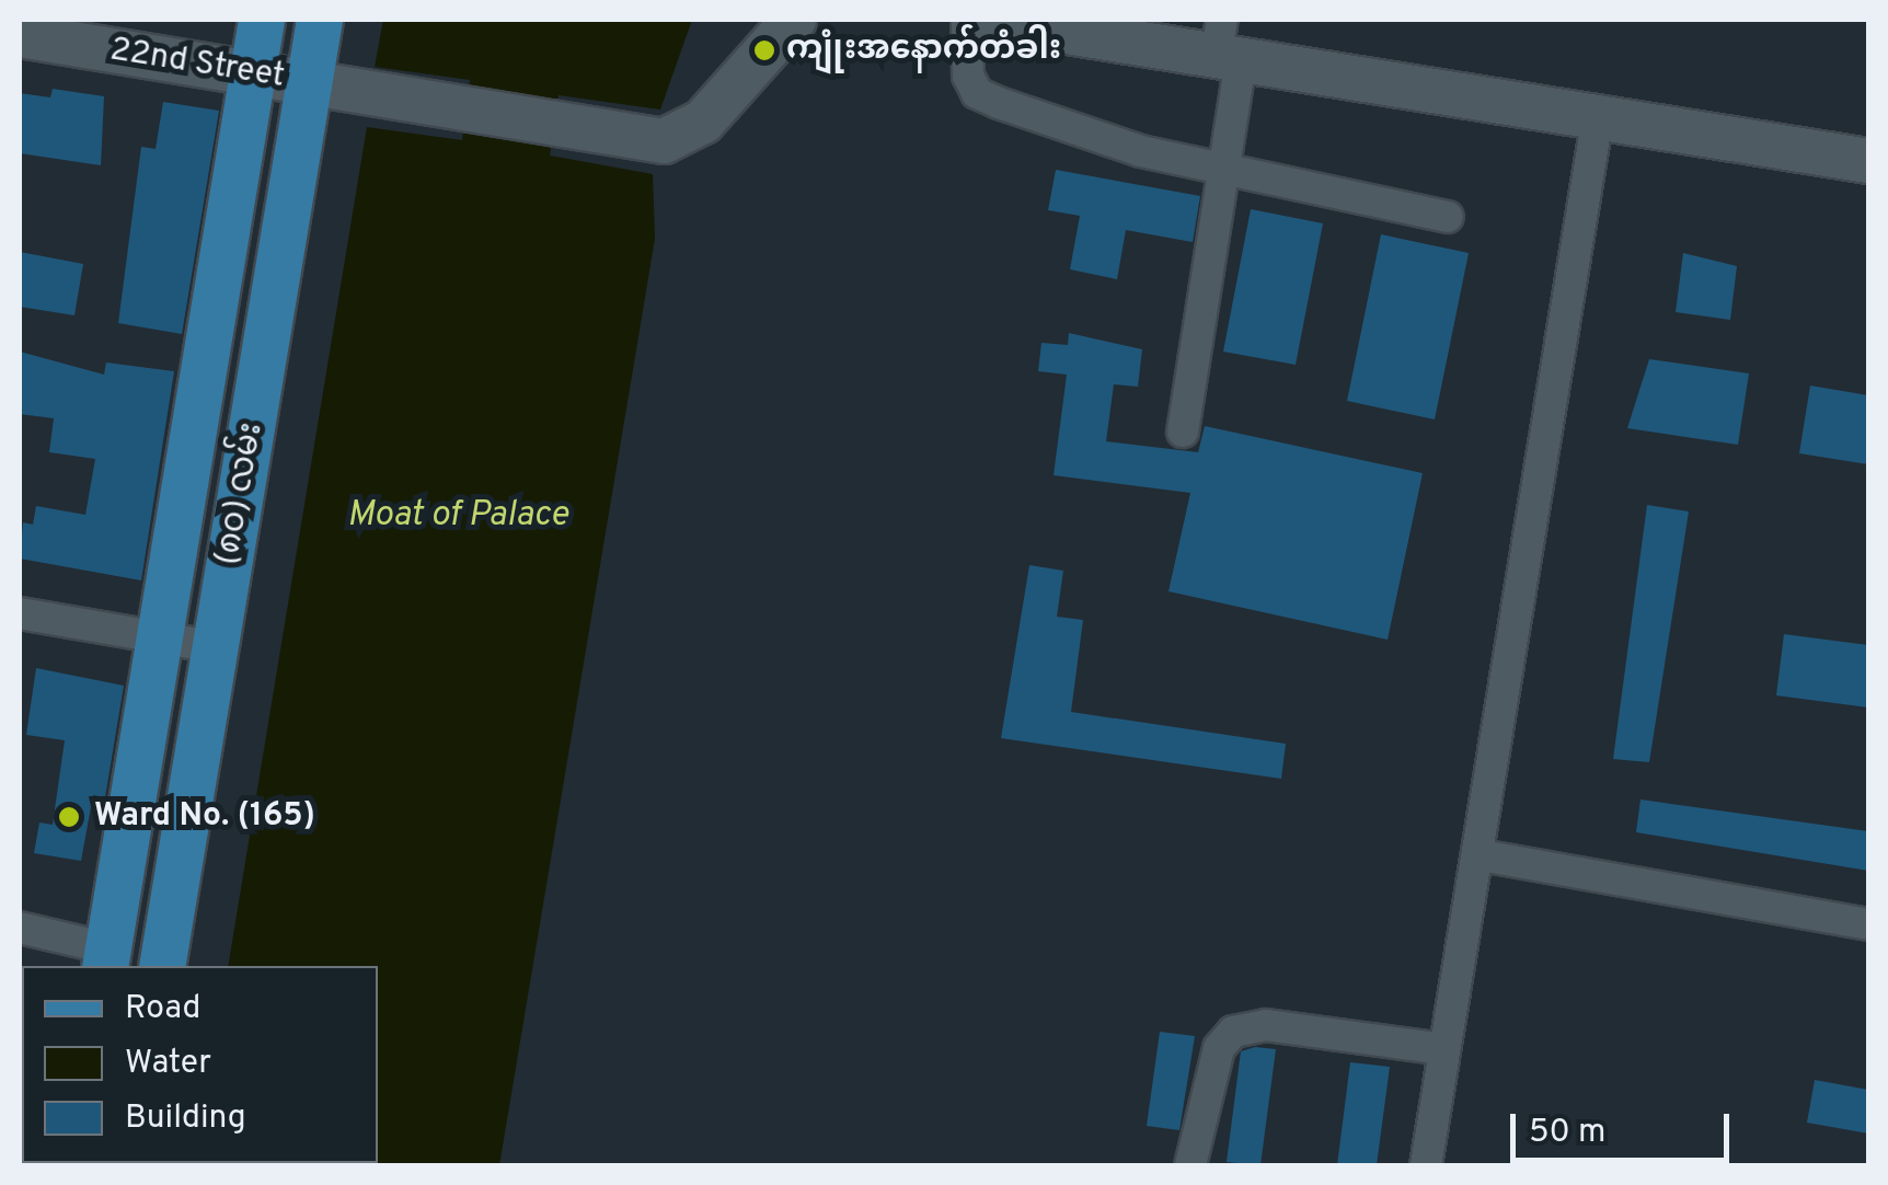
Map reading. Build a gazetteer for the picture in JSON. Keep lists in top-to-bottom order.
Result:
{
  "streets": {
    "main road": ["(၈၀) လမ်း"],
    "street": ["22nd Street"]
  },
  "crossings": [
    ["22nd Street", "(၈၀) လမ်း"]
  ],
  "water": ["Moat of Palace"],
  "places": ["ကျုံးအနောက်တံခါး", "Ward No. (165)"],
  "legend": ["Road", "Water", "Building"],
  "scale_bar": "50 m"
}
